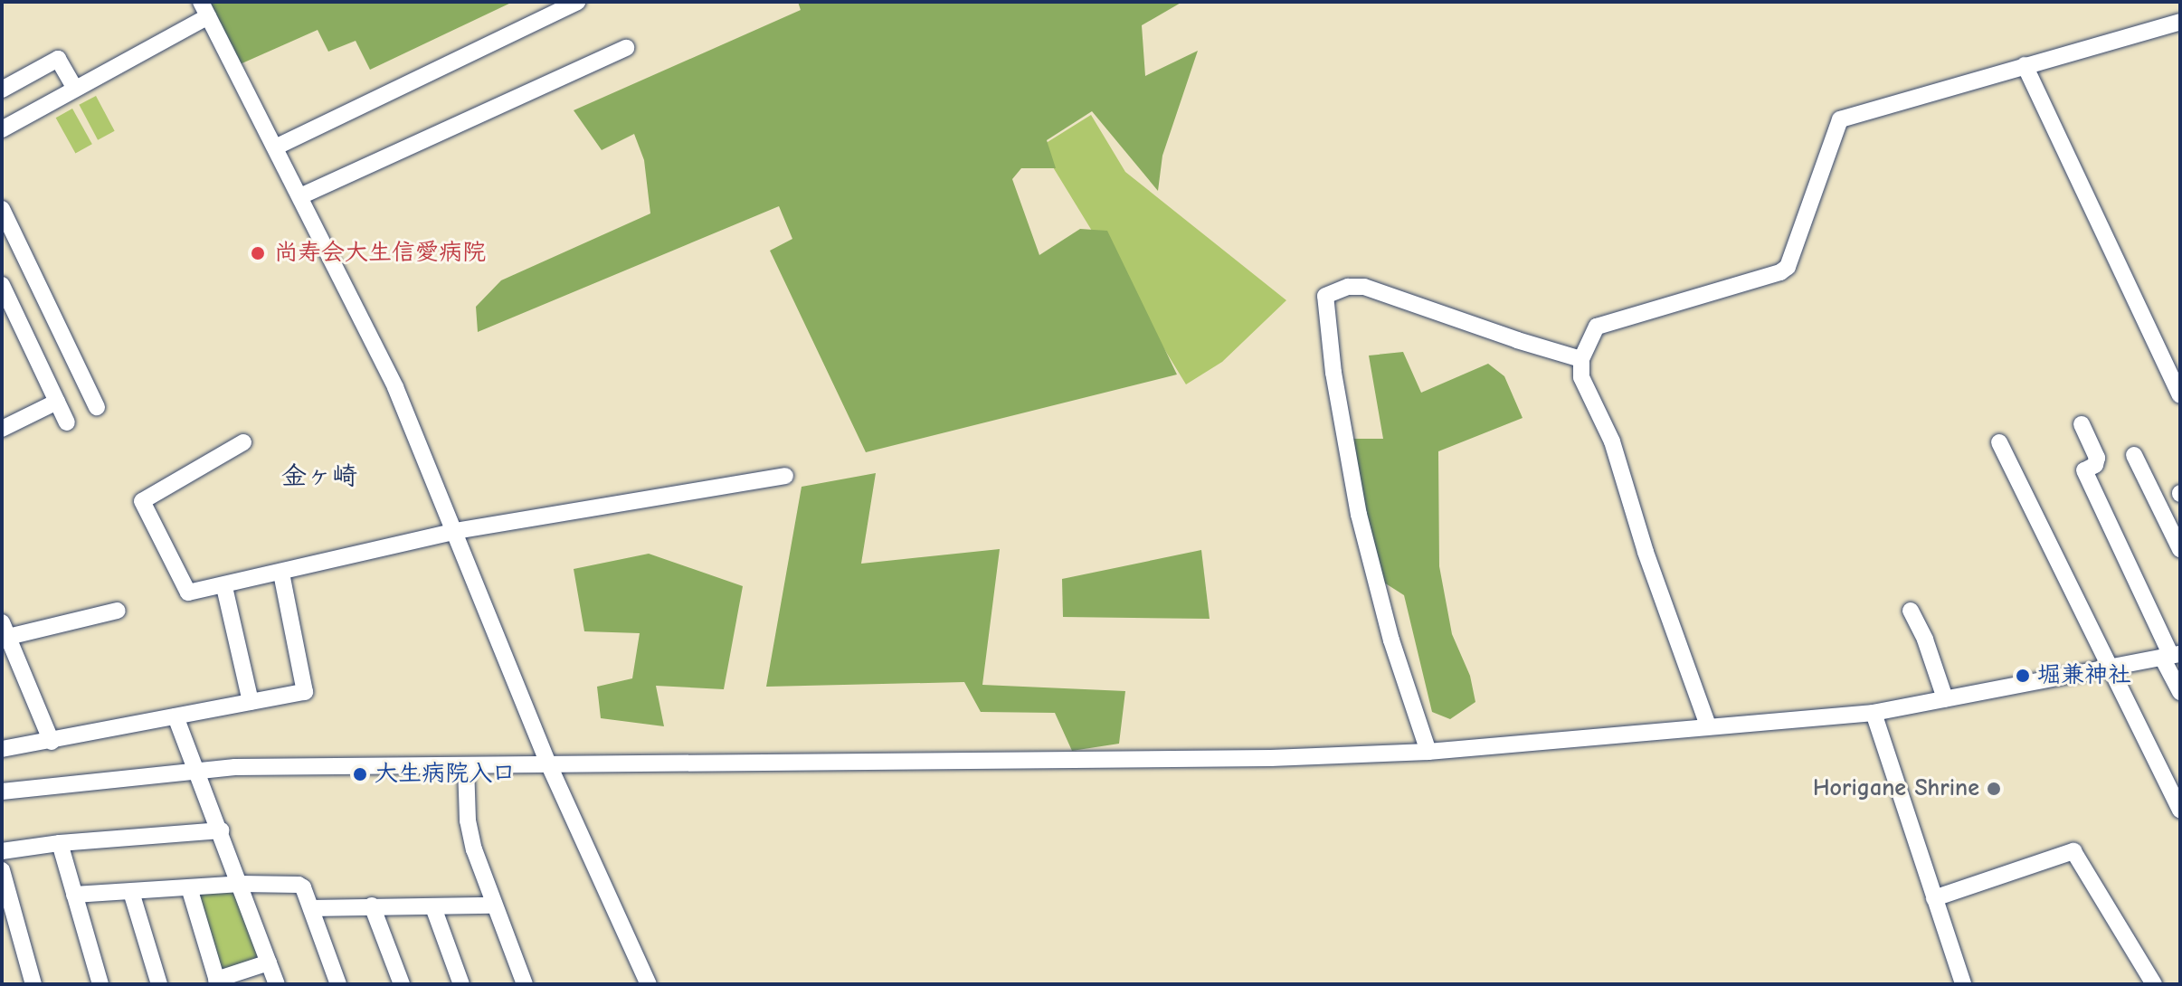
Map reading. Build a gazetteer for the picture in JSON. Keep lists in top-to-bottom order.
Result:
{
  "districts": ["金ヶ崎"],
  "places": [
    "尚寿会大生信愛病院",
    "堀兼神社",
    "大生病院入口",
    "Horigane Shrine"
  ]
}
